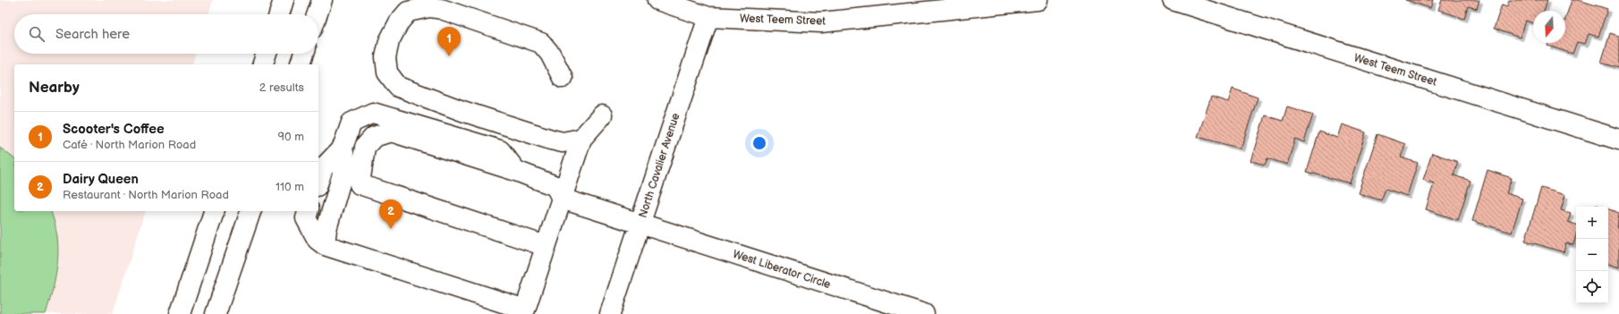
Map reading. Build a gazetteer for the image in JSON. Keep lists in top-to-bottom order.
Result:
{
  "streets": {
    "street": ["West Teem Street", "North Cavalier Avenue", "West Liberator Circle"]
  },
  "crossings": [
    ["West Teem Street", "North Cavalier Avenue"],
    ["North Cavalier Avenue", "West Liberator Circle"]
  ],
  "north": "bottom",
  "page": {
    "search": "Search here",
    "pins": ["1", "2"],
    "heading": ["Nearby", "2 results"],
    "list": [
      {
        "mark": "1",
        "name": "Scooter's Coffee",
        "note": "Café · North Marion Road",
        "value": "90 m"
      },
      {
        "mark": "2",
        "name": "Dairy Queen",
        "note": "Restaurant · North Marion Road",
        "value": "110 m"
      }
    ],
    "map_buttons": ["+", "−"]
  }
}
